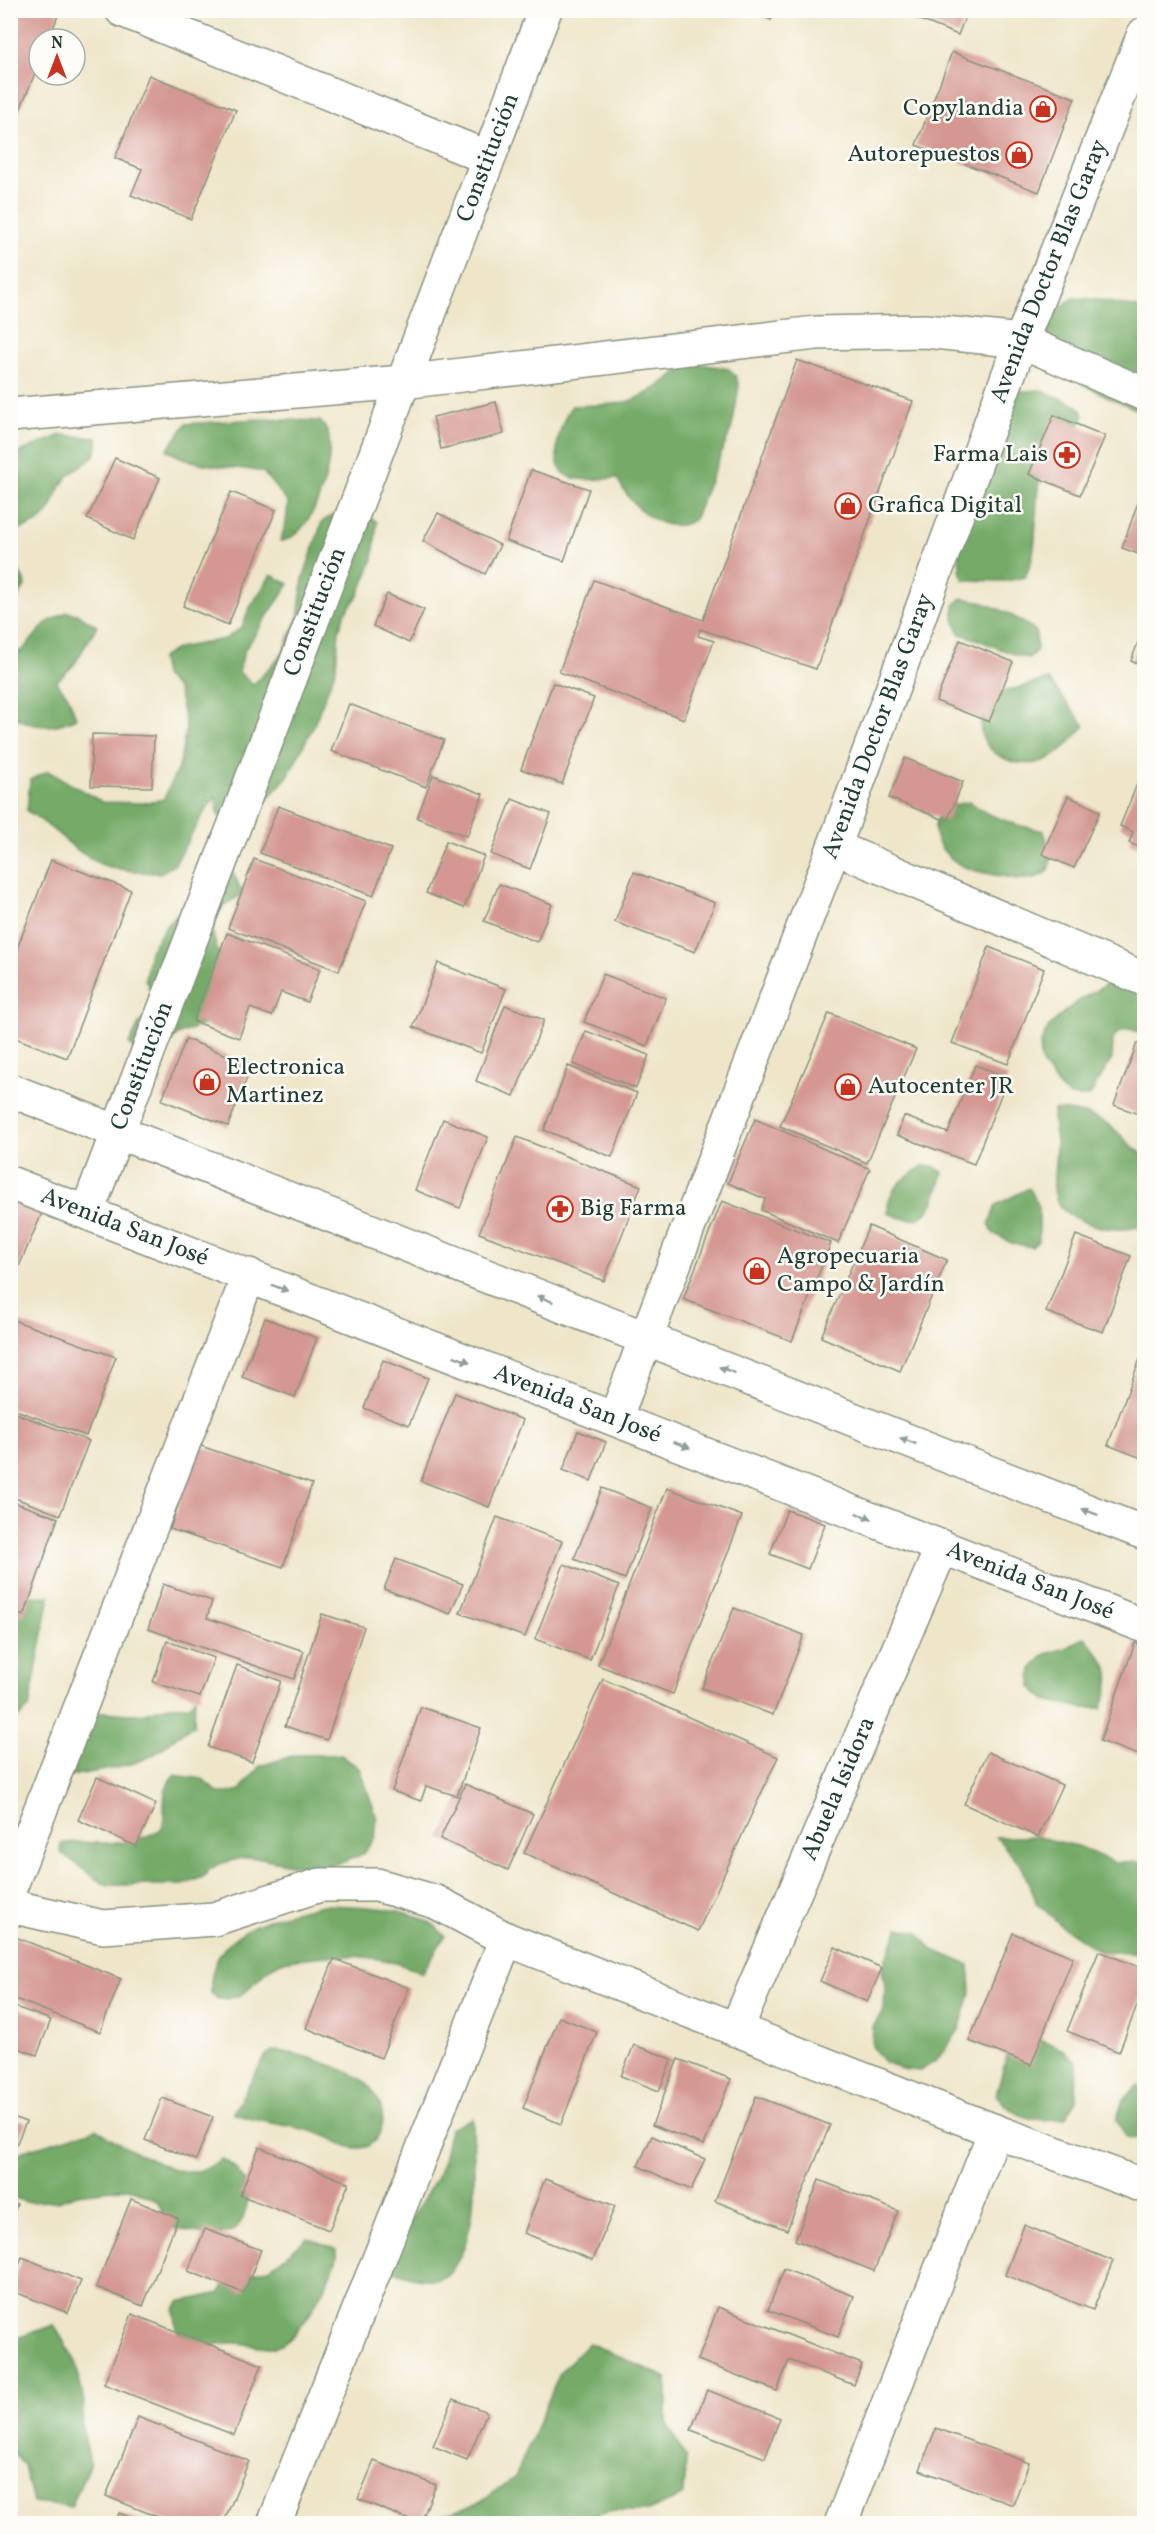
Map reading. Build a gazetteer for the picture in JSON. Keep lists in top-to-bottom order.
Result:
{
  "streets": {
    "street": [
      "Constitución",
      "Avenida Doctor Blas Garay",
      "Avenida San José",
      "Abuela Isidora"
    ]
  },
  "crossings": [
    ["Constitución", "Avenida San José"],
    ["Avenida Doctor Blas Garay", "Avenida San José"],
    ["Avenida San José", "Abuela Isidora"]
  ],
  "places": {
    "shop": [
      "Copylandia",
      "Autorepuestos",
      "Grafica Digital",
      "Electronica Martinez",
      "Autocenter JR",
      "Agropecuaria Campo & Jardín"
    ],
    "pharmacy": ["Farma Lais", "Big Farma"]
  },
  "north": "top"
}
